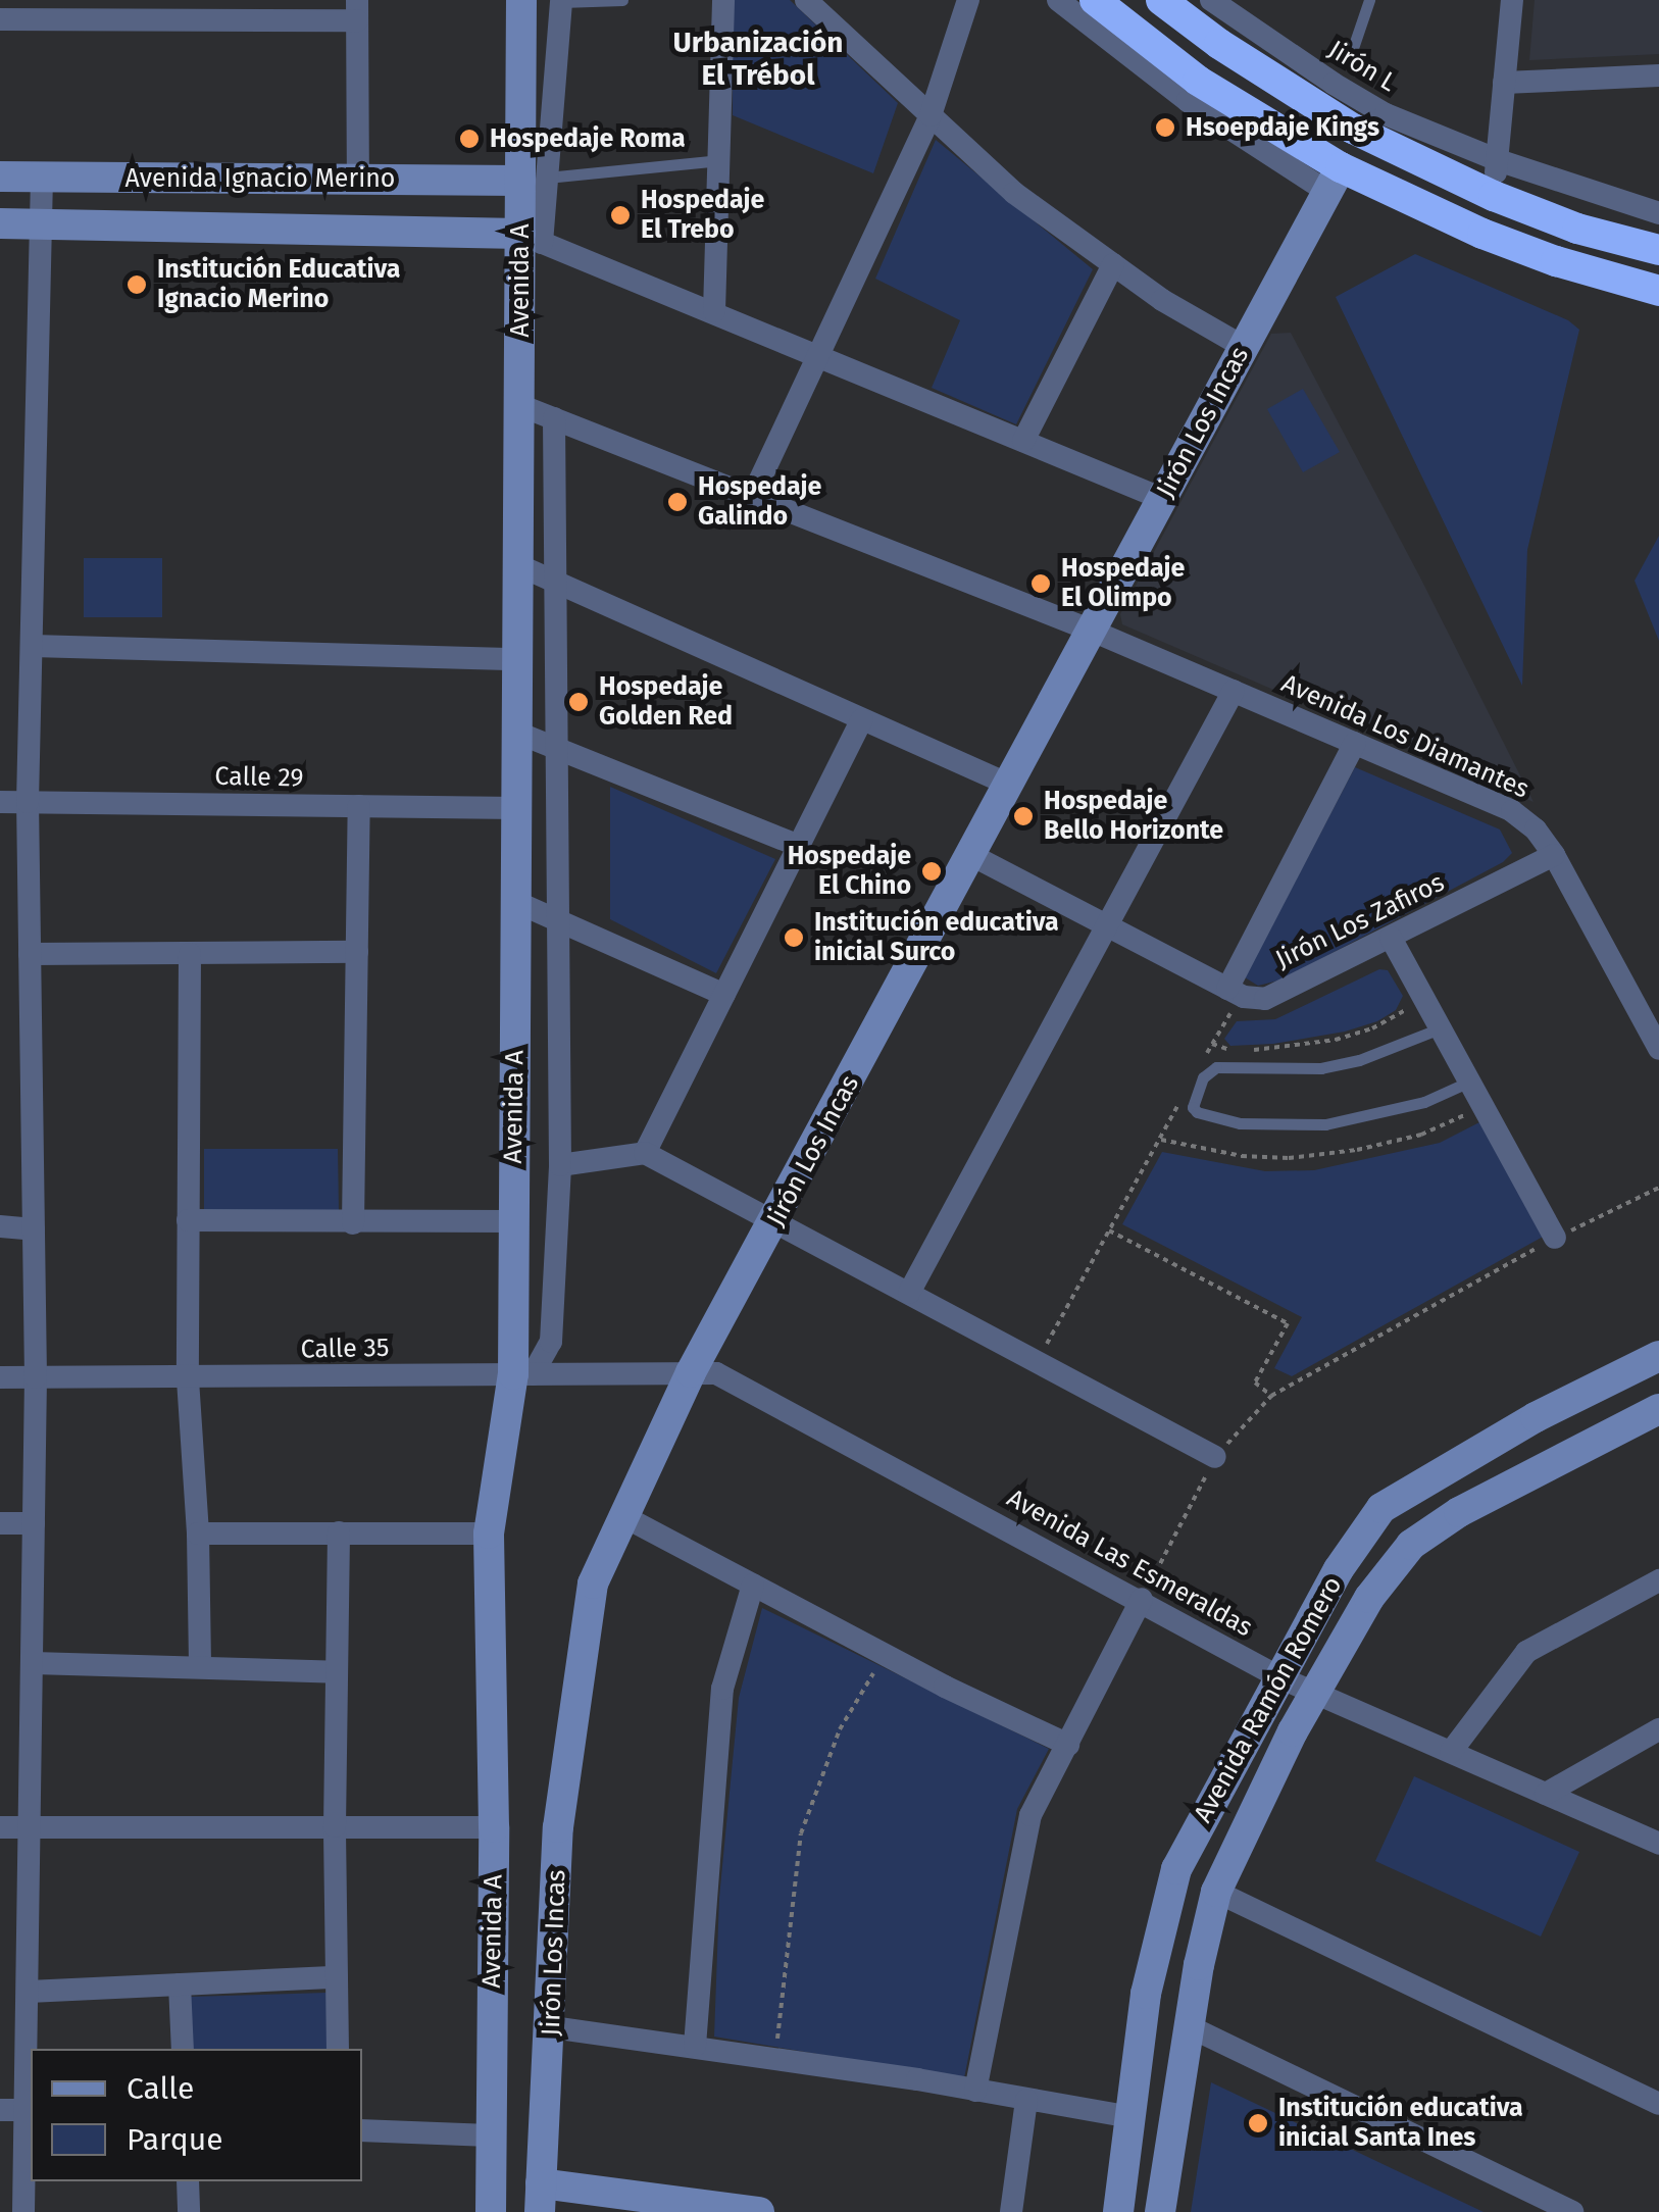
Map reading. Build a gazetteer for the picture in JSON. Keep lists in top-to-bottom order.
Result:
{
  "streets": {
    "street": [
      "Jirón L",
      "Avenida Ignacio Merino",
      "Avenida A",
      "Jirón Los Incas",
      "Avenida Los Diamantes",
      "Calle 29",
      "Jirón Los Zafiros",
      "Calle 35",
      "Avenida Las Esmeraldas",
      "Avenida Ramón Romero"
    ]
  },
  "crossings": [
    ["Avenida Ignacio Merino", "Avenida A"],
    ["Avenida A", "Calle 29"],
    ["Avenida A", "Calle 35"],
    ["Jirón Los Incas", "Avenida Los Diamantes"],
    ["Jirón Los Incas", "Jirón Los Zafiros"],
    ["Jirón Los Incas", "Calle 35"],
    ["Jirón Los Incas", "Avenida Las Esmeraldas"],
    ["Avenida Los Diamantes", "Jirón Los Zafiros"],
    ["Calle 35", "Avenida Las Esmeraldas"],
    ["Avenida Las Esmeraldas", "Avenida Ramón Romero"]
  ],
  "districts": ["Urbanización El Trébol"],
  "places": [
    "Hsoepdaje Kings",
    "Hospedaje Roma",
    "Hospedaje El Trebo",
    "Institución Educativa Ignacio Merino",
    "Hospedaje Galindo",
    "Hospedaje El Olimpo",
    "Hospedaje Golden Red",
    "Hospedaje Bello Horizonte",
    "Hospedaje El Chino",
    "Institución educativa inicial Surco",
    "Institución educativa inicial Santa Ines"
  ],
  "legend": ["Calle", "Parque"]
}
